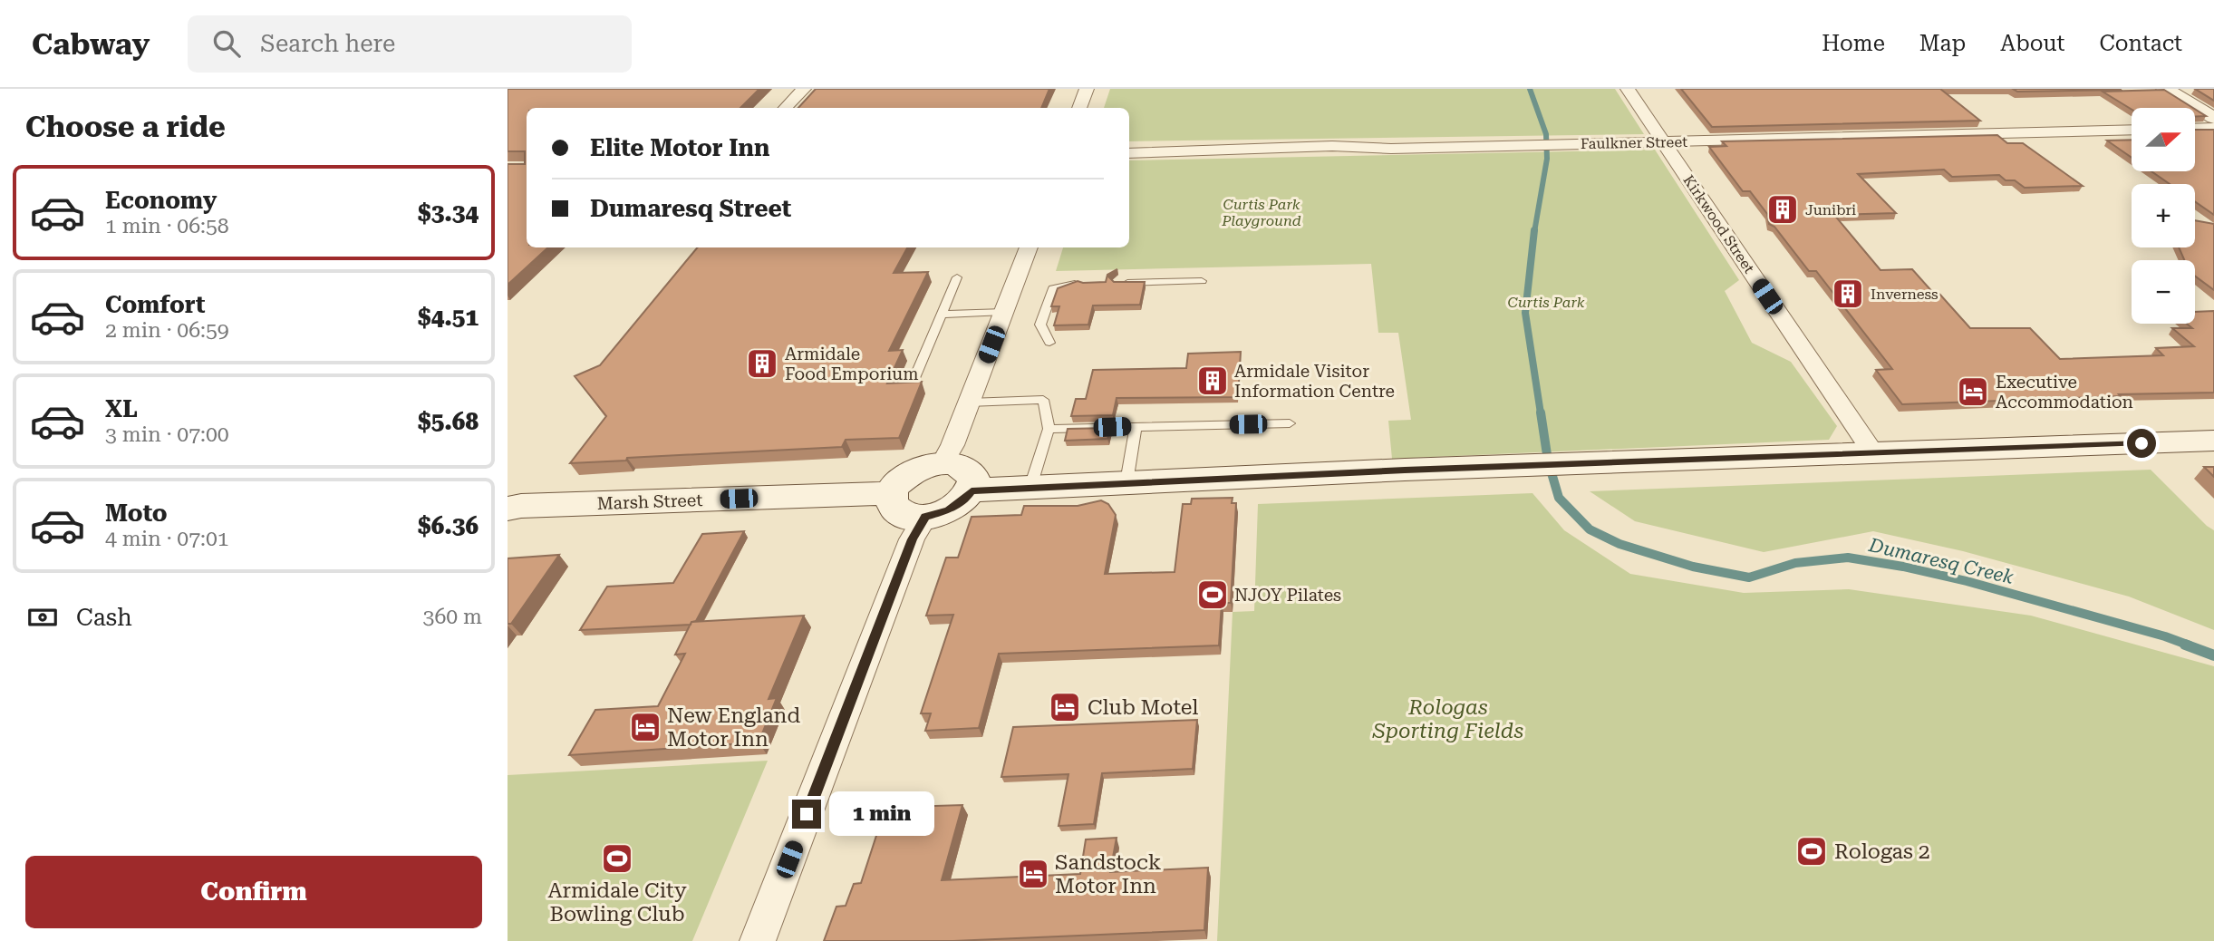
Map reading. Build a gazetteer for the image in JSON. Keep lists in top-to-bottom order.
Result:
{
  "streets": {
    "main road": ["Marsh Street"],
    "street": ["Faulkner Street", "Kirkwood Street"]
  },
  "crossings": [
    ["Faulkner Street", "Kirkwood Street"]
  ],
  "water": ["Dumaresq Creek"],
  "parks": ["Curtis Park Playground", "Curtis Park", "Rologas Sporting Fields"],
  "places": {
    "building": [
      "Junibri",
      "Inverness",
      "Armidale Food Emporium",
      "Armidale Visitor Information Centre"
    ],
    "hotel": [
      "Executive Accommodation",
      "Club Motel",
      "New England Motor Inn",
      "Sandstock Motor Inn"
    ],
    "sports": ["NJOY Pilates", "Rologas 2", "Armidale City Bowling Club"]
  },
  "north": "right",
  "page": {
    "header": "Cabway",
    "search": "Search here",
    "nav": [
      "Home",
      "Map",
      "About",
      "Contact"
    ],
    "heading": "Choose a ride",
    "map_buttons": ["+", "−"],
    "banner": ["Elite Motor Inn", "Dumaresq Street"],
    "list": [
      {
        "name": "Economy",
        "note": "1 min · 06:58",
        "value": "$3.34"
      },
      {
        "name": "Comfort",
        "note": "2 min · 06:59",
        "value": "$4.51"
      },
      {
        "name": "XL",
        "note": "3 min · 07:00",
        "value": "$5.68"
      },
      {
        "name": "Moto",
        "note": "4 min · 07:01",
        "value": "$6.36"
      }
    ],
    "pay": ["Cash", "360 m"],
    "bubble": "1 min",
    "buttons": "Confirm"
  }
}
